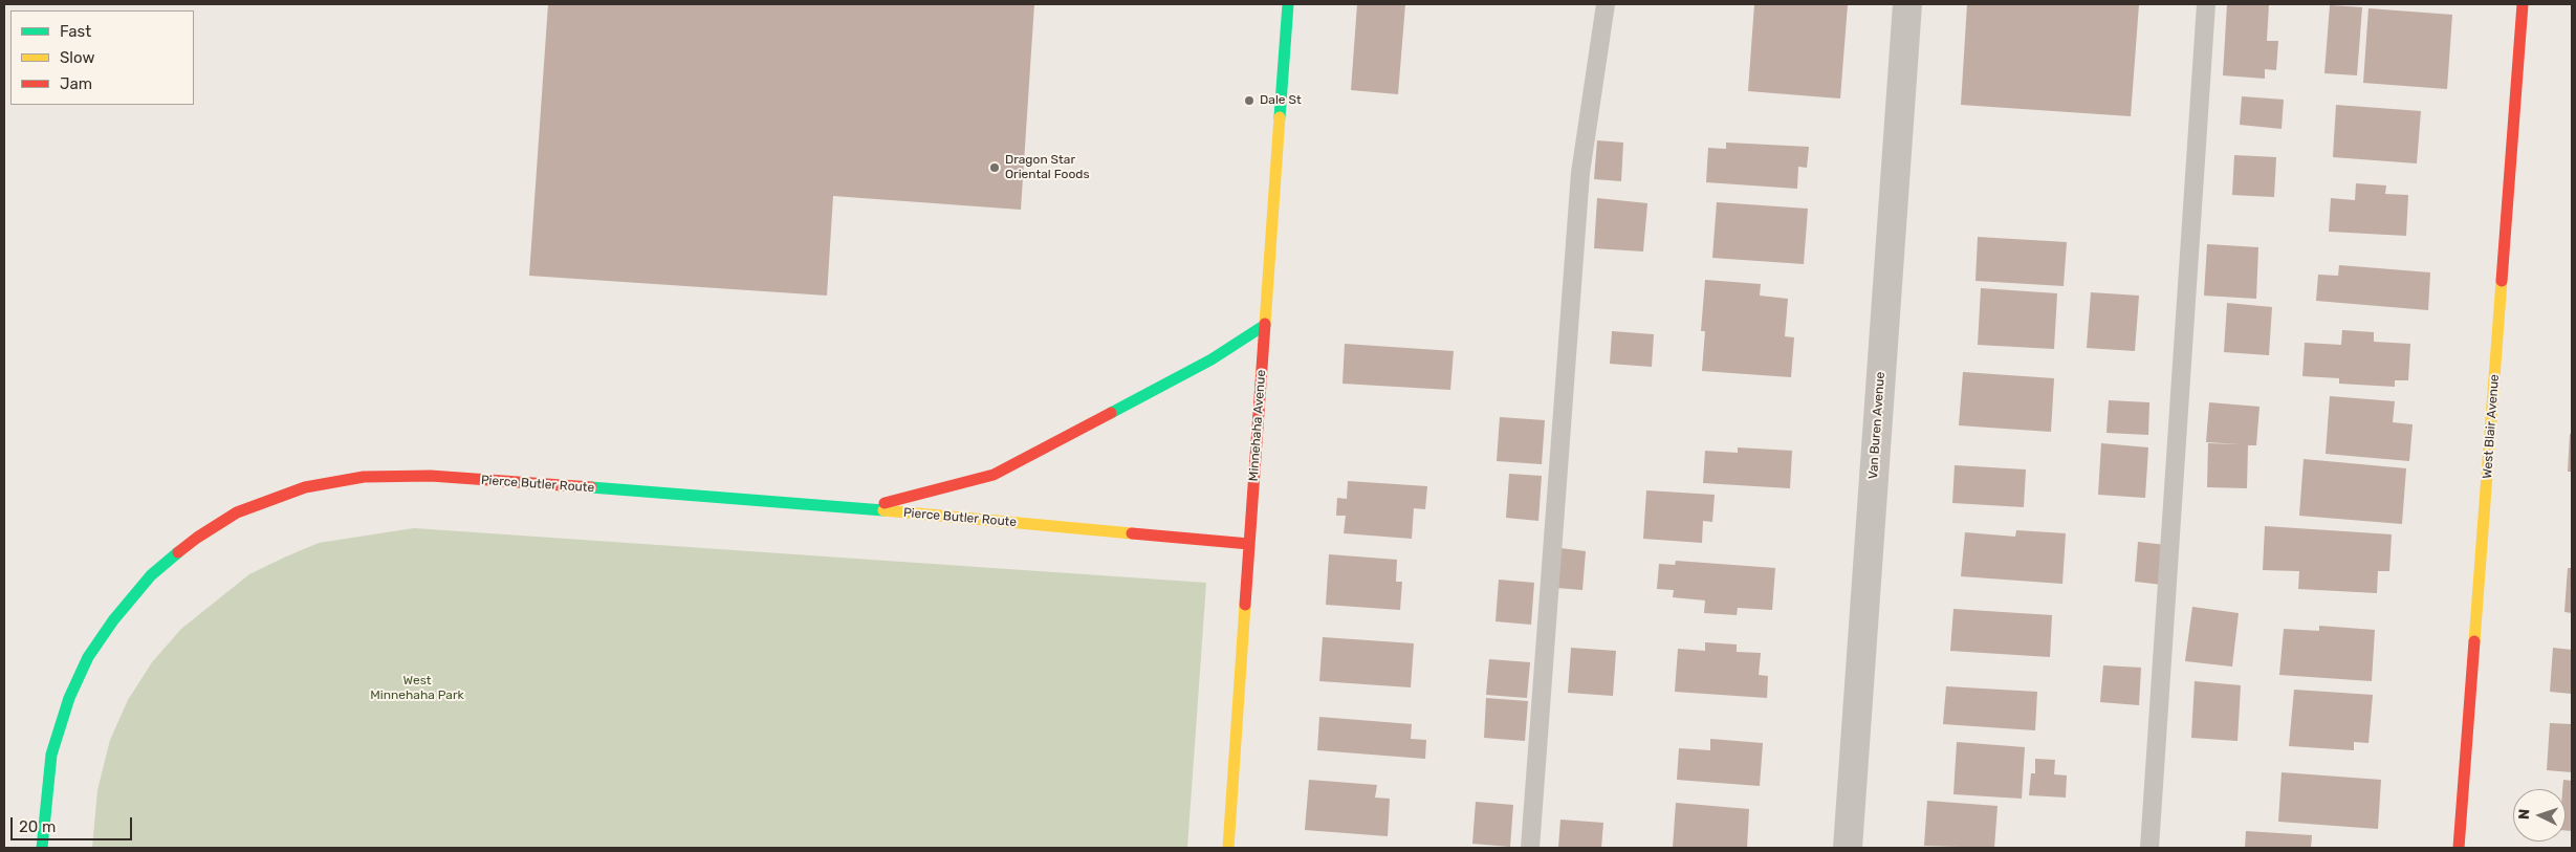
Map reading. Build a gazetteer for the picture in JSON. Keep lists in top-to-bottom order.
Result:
{
  "streets": {
    "main road": ["Minnehaha Avenue", "West Blair Avenue", "Pierce Butler Route"],
    "street": ["Van Buren Avenue"]
  },
  "crossings": [
    ["Minnehaha Avenue", "Pierce Butler Route"]
  ],
  "parks": ["West Minnehaha Park"],
  "places": ["Dale St", "Dragon Star Oriental Foods"],
  "legend": ["Fast", "Slow", "Jam"],
  "scale_bar": "20 m",
  "north": "left"
}
